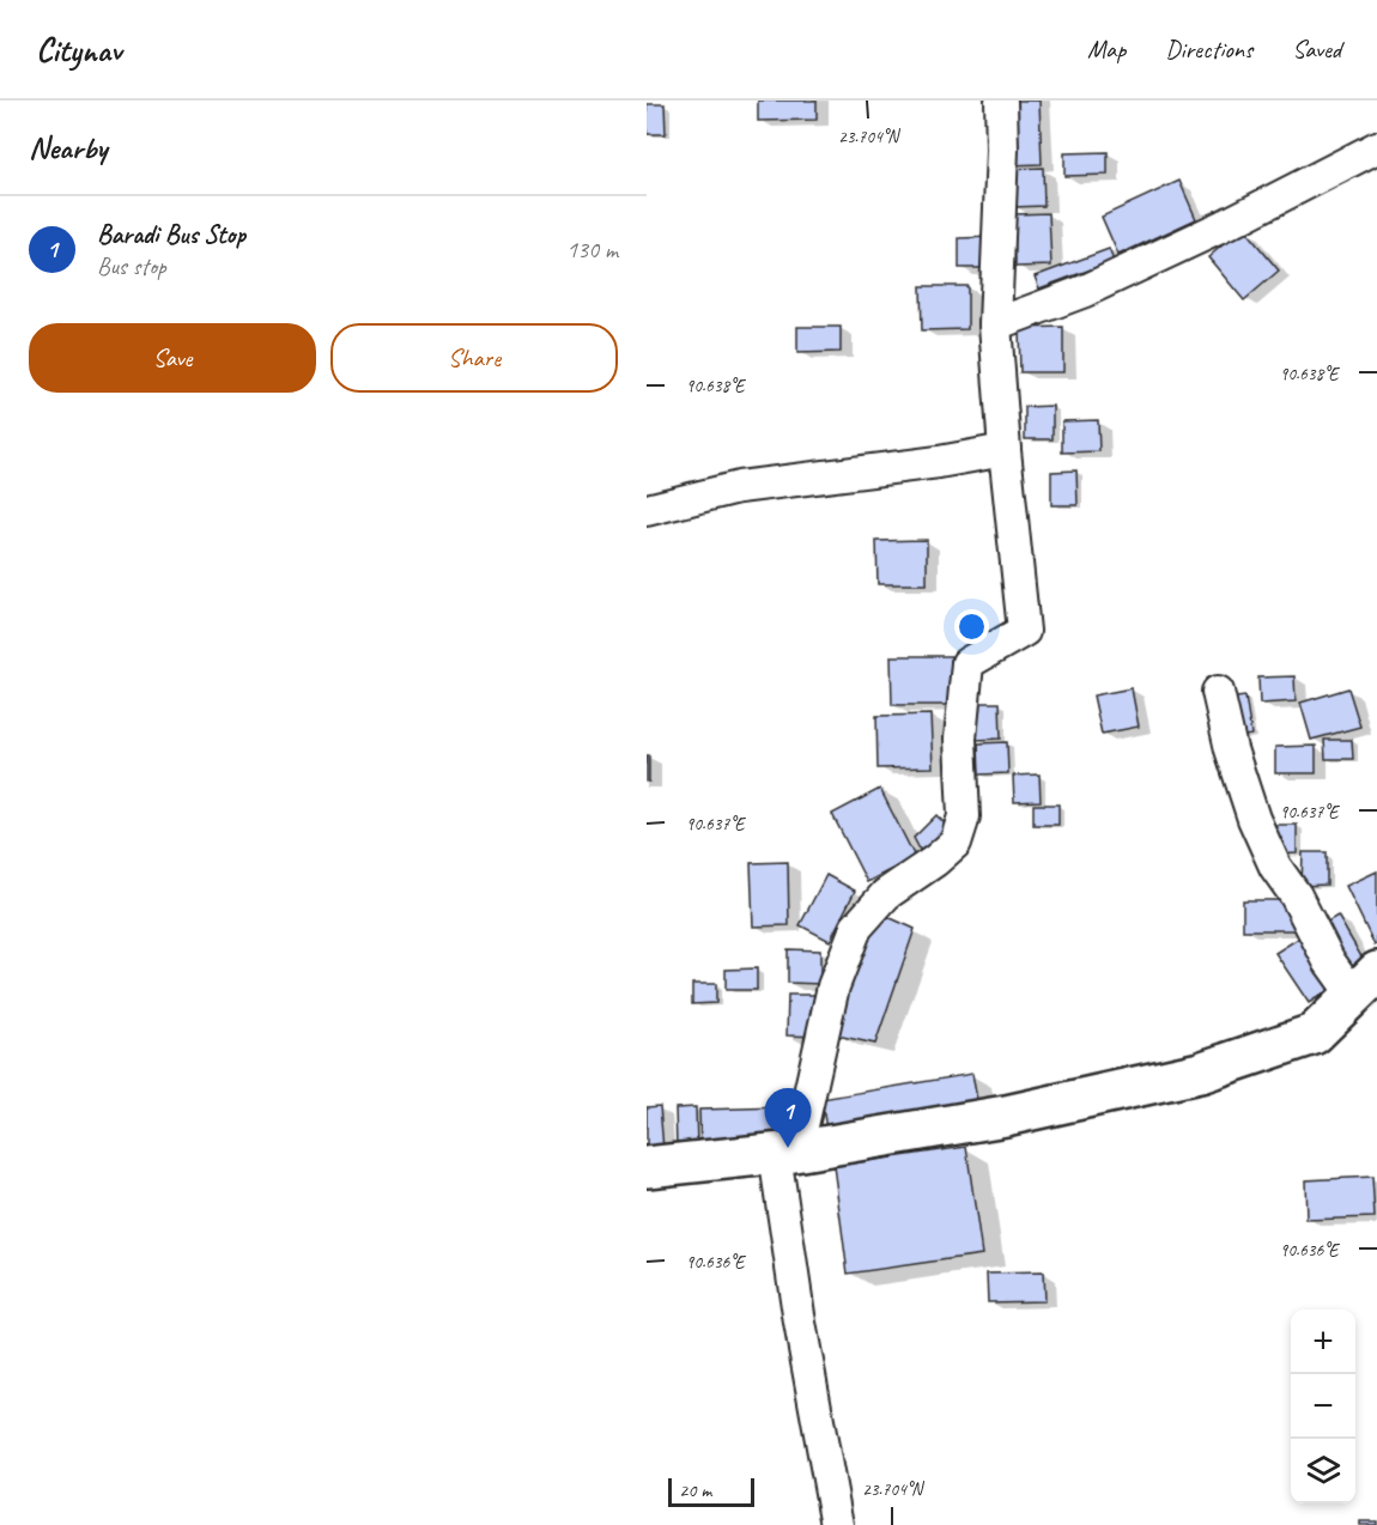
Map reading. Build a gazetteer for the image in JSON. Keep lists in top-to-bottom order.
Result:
{
  "scale_bar": "20 m",
  "page": {
    "header": "Citynav",
    "nav": ["Map", "Directions", "Saved"],
    "heading": "Nearby",
    "list": [
      {
        "mark": "1",
        "name": "Baradi Bus Stop",
        "note": "Bus stop",
        "value": "130 m"
      }
    ],
    "buttons": ["Save", "Share"],
    "pins": "1",
    "map_buttons": ["+", "−"],
    "scale": "20 m"
  },
  "coordinates": [
    "23.704°N",
    "90.638°E",
    "90.637°E",
    "90.636°E"
  ]
}
